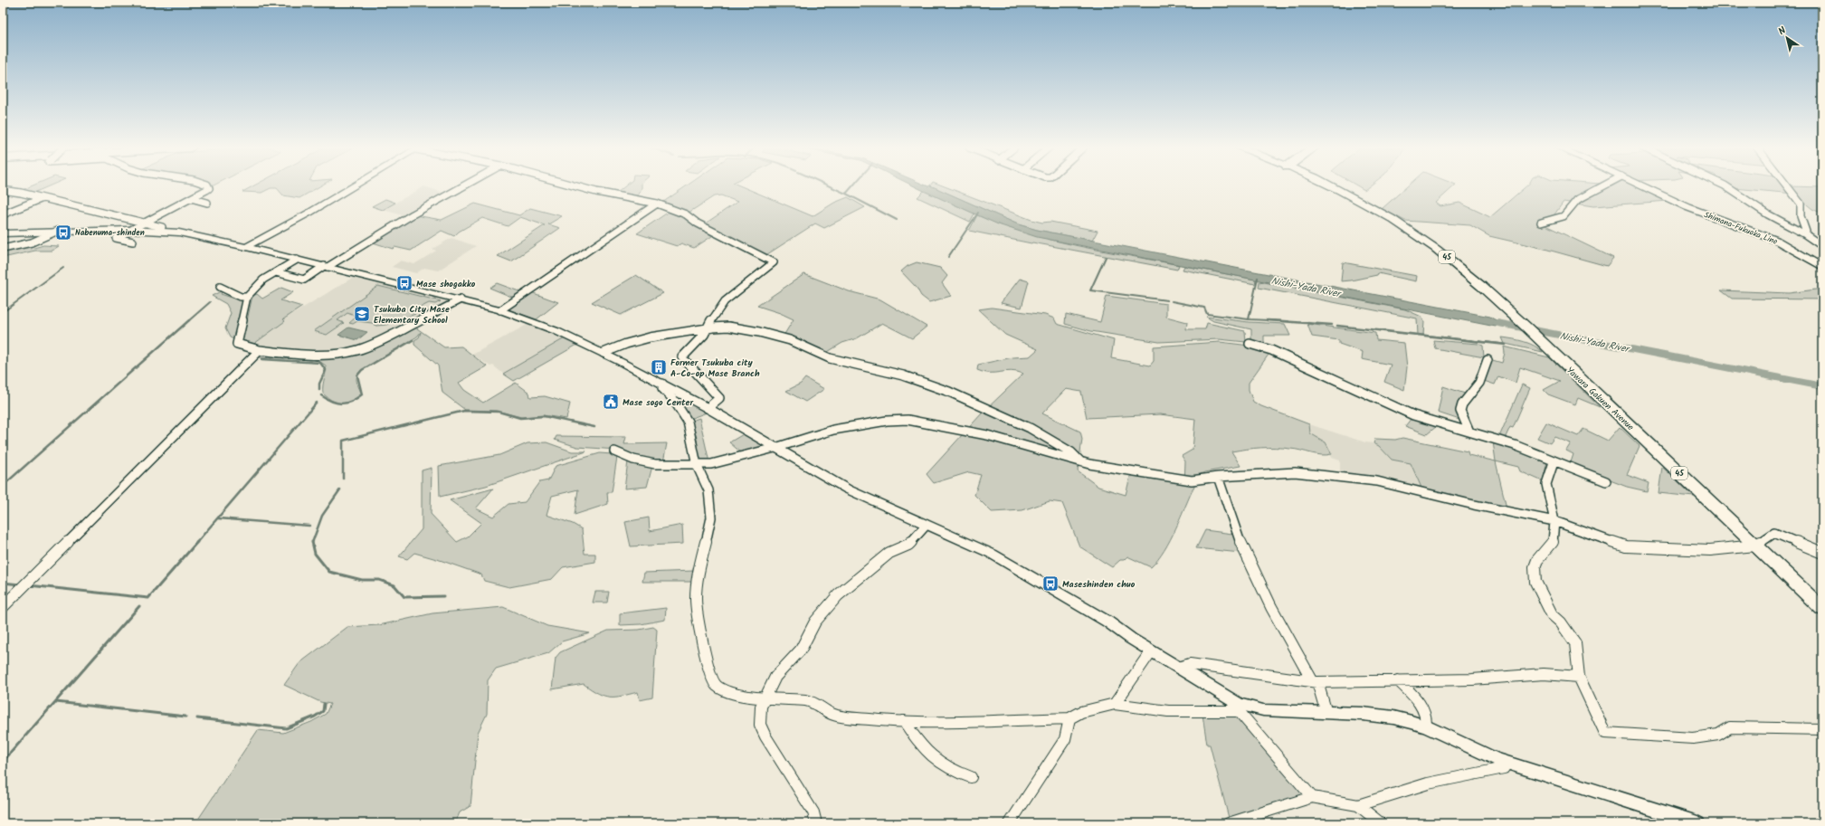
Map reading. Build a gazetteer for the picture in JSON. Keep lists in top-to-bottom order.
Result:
{
  "streets": {
    "main road": ["Shimana-Fukuoka Line", "45", "Yawara Gakuen Avenue"]
  },
  "water": ["Nishi-Yada River"],
  "places": {
    "bus stop": ["Nabenuma-shinden", "Mase shogakko", "Maseshinden chuo"],
    "school or university": ["Tsukuba City Mase Elementary School"],
    "building": ["Former Tsukuba city A-Co-op Mase Branch"],
    "public building": ["Mase sogo Center"]
  },
  "north": "top left"
}
